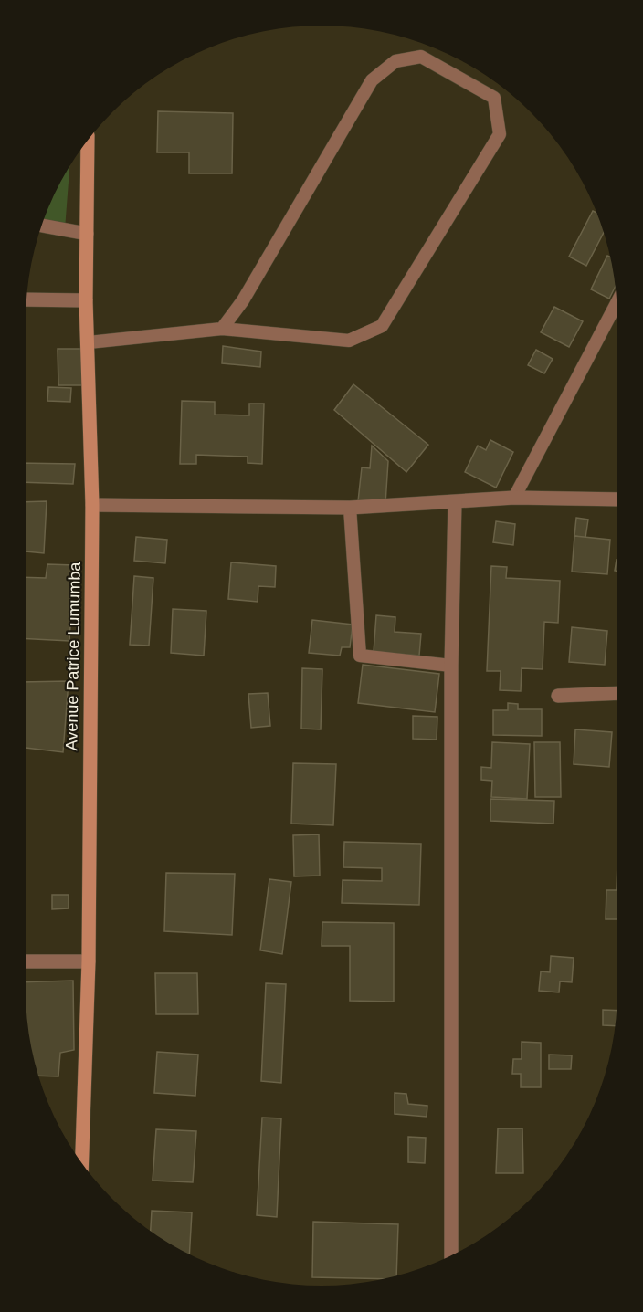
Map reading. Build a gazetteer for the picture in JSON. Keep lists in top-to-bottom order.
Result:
{
  "streets": {
    "street": ["Avenue Patrice Lumumba"]
  }
}
